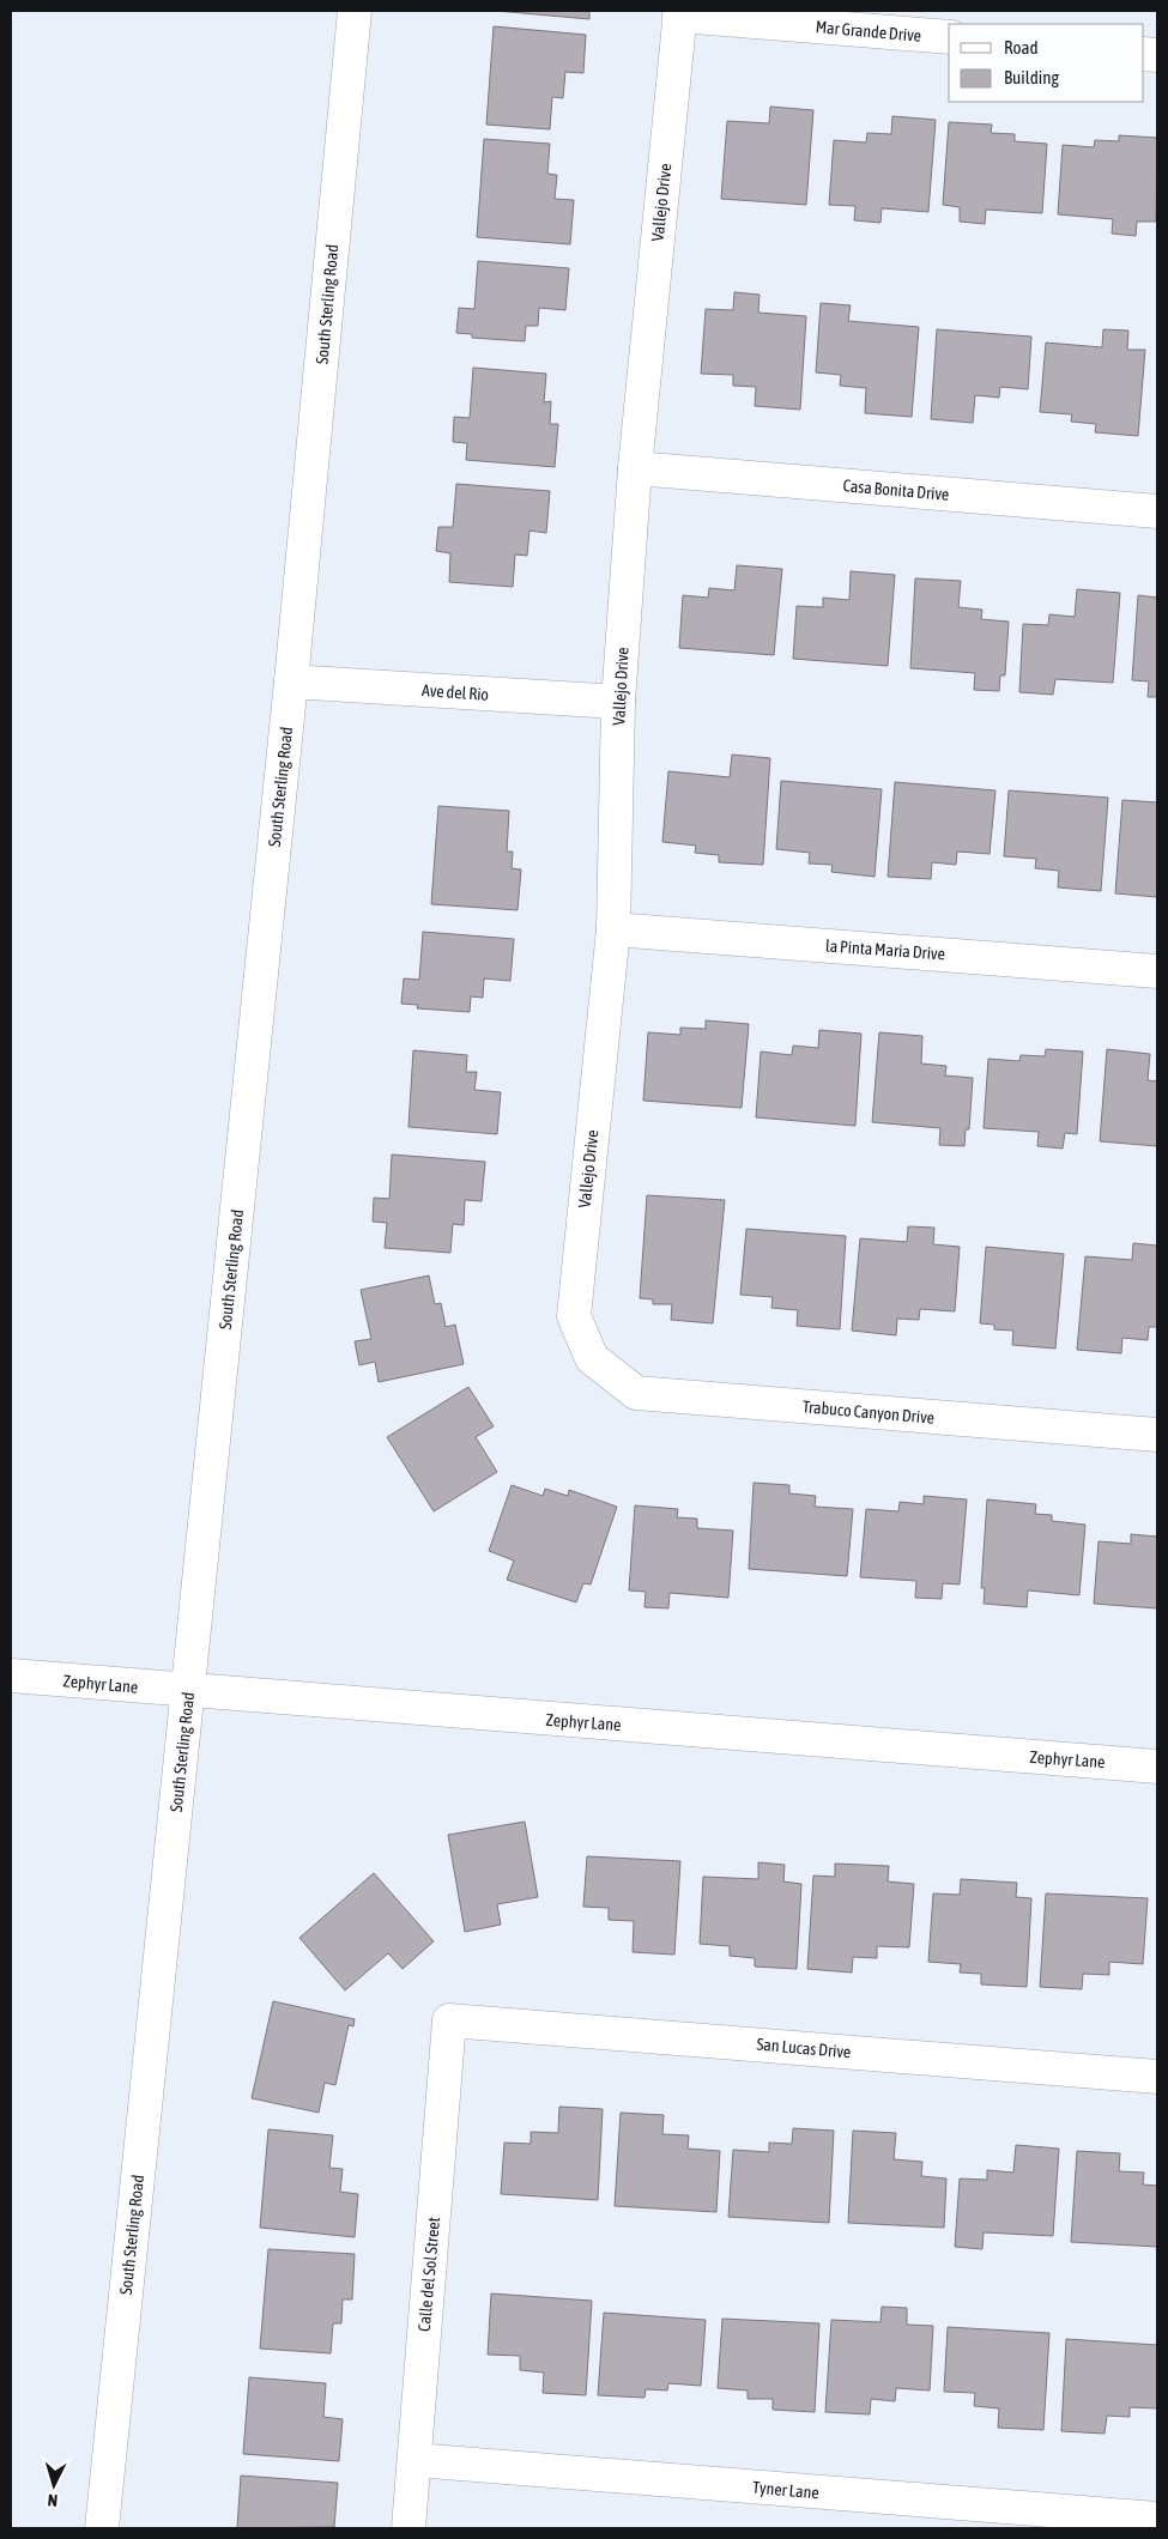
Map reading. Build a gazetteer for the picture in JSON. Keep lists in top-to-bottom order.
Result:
{
  "streets": {
    "street": [
      "Mar Grande Drive",
      "Vallejo Drive",
      "South Sterling Road",
      "Casa Bonita Drive",
      "Ave del Rio",
      "la Pinta Maria Drive",
      "Trabuco Canyon Drive",
      "Zephyr Lane",
      "San Lucas Drive",
      "Calle del Sol Street",
      "Tyner Lane"
    ]
  },
  "crossings": [
    ["Mar Grande Drive", "Vallejo Drive"],
    ["Vallejo Drive", "Casa Bonita Drive"],
    ["Vallejo Drive", "Ave del Rio"],
    ["Vallejo Drive", "la Pinta Maria Drive"],
    ["Vallejo Drive", "Trabuco Canyon Drive"],
    ["South Sterling Road", "Ave del Rio"],
    ["South Sterling Road", "Zephyr Lane"],
    ["San Lucas Drive", "Calle del Sol Street"],
    ["Calle del Sol Street", "Tyner Lane"]
  ],
  "legend": ["Road", "Building"],
  "north": "bottom"
}
